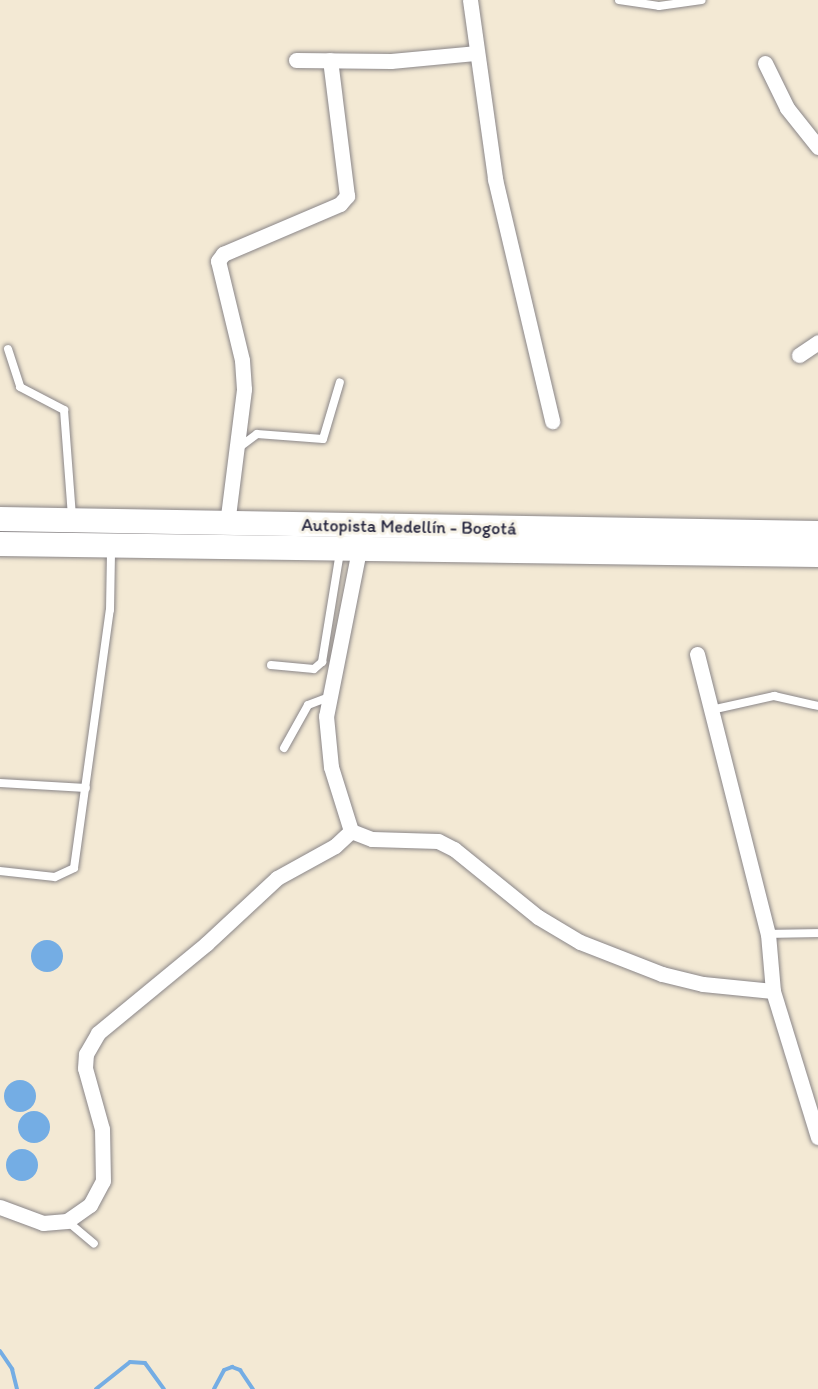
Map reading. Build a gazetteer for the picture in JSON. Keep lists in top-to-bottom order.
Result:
{
  "streets": {
    "highway": ["Autopista Medellín - Bogotá"]
  }
}
